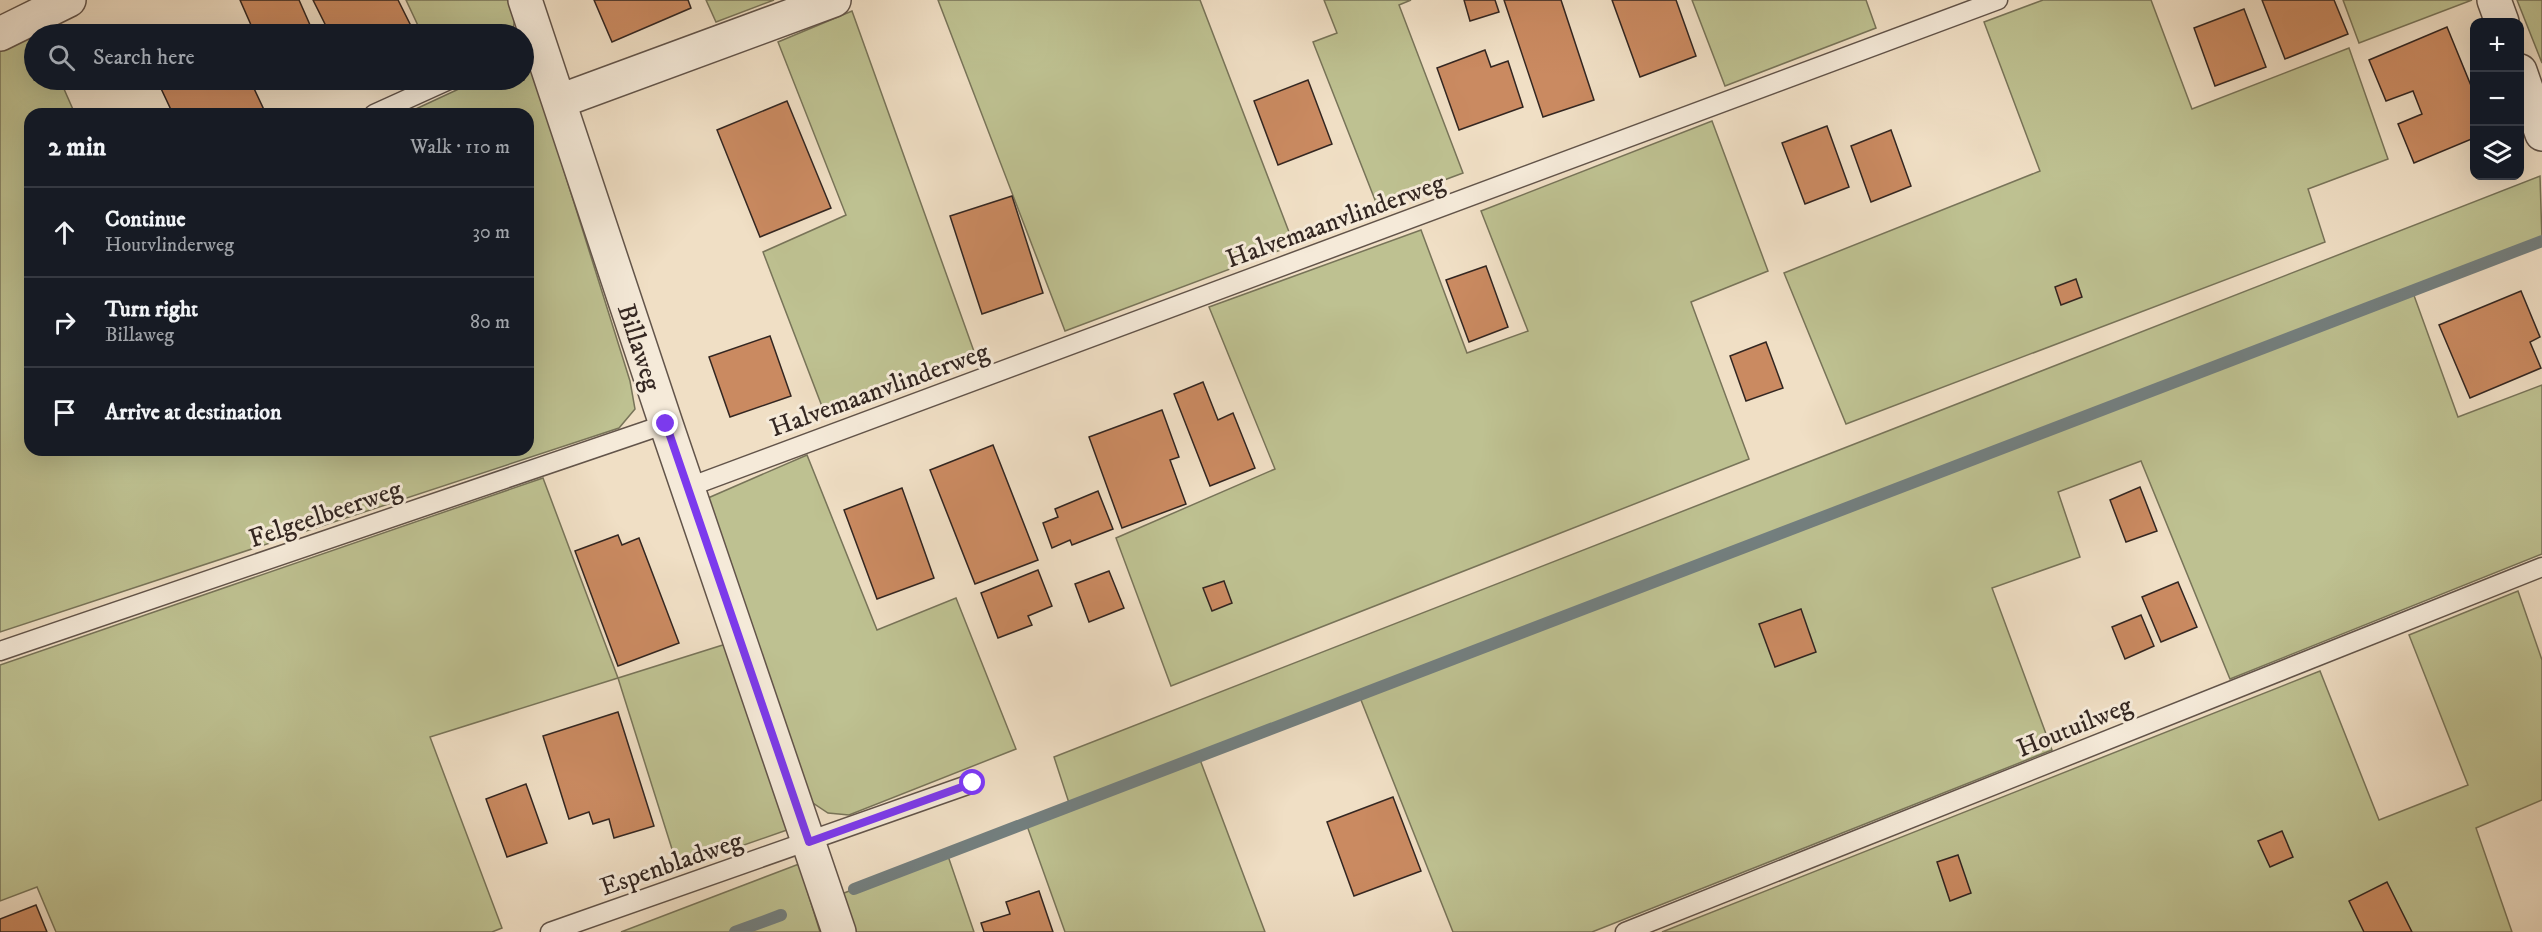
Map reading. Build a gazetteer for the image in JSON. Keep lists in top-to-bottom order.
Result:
{
  "streets": {
    "street": ["Billaweg"],
    "lane": [
      "Halvemaanvlinderweg",
      "Felgeelbeerweg",
      "Houtuilweg",
      "Espenbladweg"
    ]
  },
  "crossings": [
    ["Halvemaanvlinderweg", "Billaweg"],
    ["Billaweg", "Felgeelbeerweg"],
    ["Billaweg", "Espenbladweg"]
  ],
  "page": {
    "map_buttons": ["+", "−"],
    "search": "Search here",
    "heading": ["2 min", "Walk · 110 m"],
    "list": [
      ["Continue", "Houtvlinderweg", "30 m"],
      ["Turn right", "Billaweg", "80 m"],
      "Arrive at destination"
    ]
  }
}
